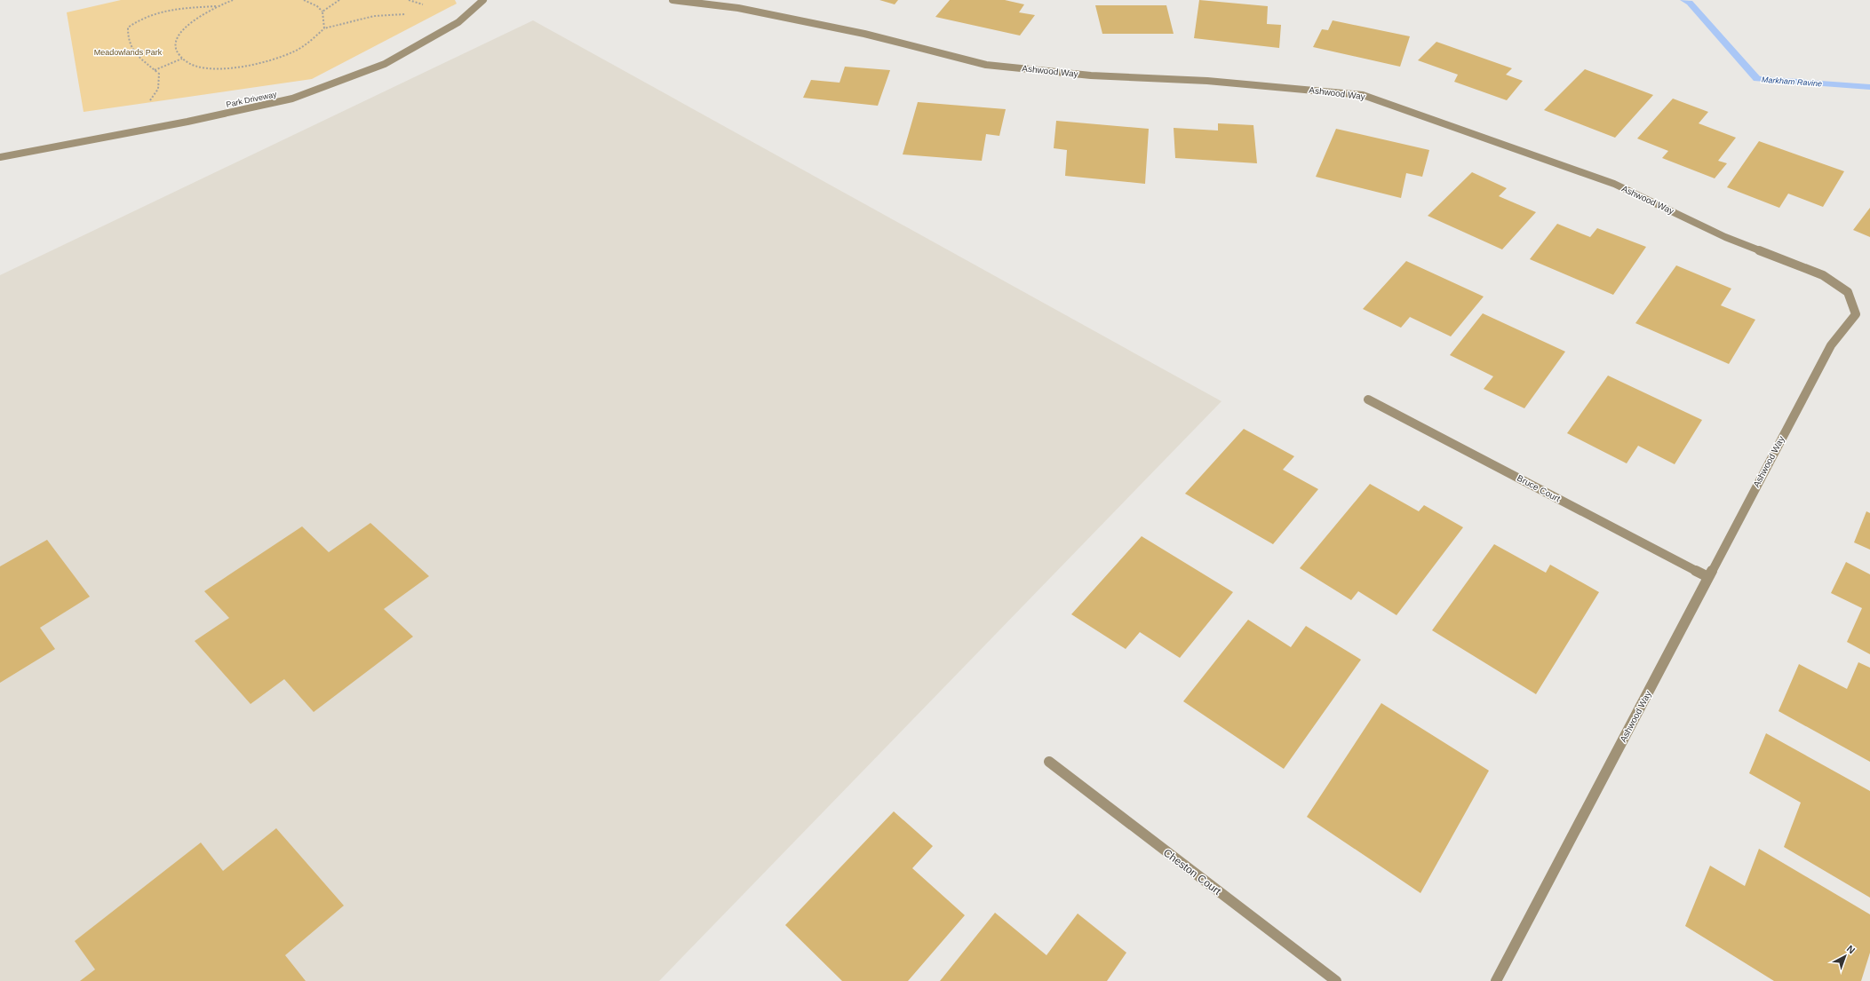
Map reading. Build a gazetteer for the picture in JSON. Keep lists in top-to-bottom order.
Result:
{
  "streets": {
    "street": [
      "Ashwood Way",
      "Park Driveway",
      "Bruce Court",
      "Cheston Court"
    ]
  },
  "crossings": [
    ["Ashwood Way", "Bruce Court"]
  ],
  "water": ["Markham Ravine"],
  "parks": ["Meadowlands Park"],
  "north": "top right"
}
